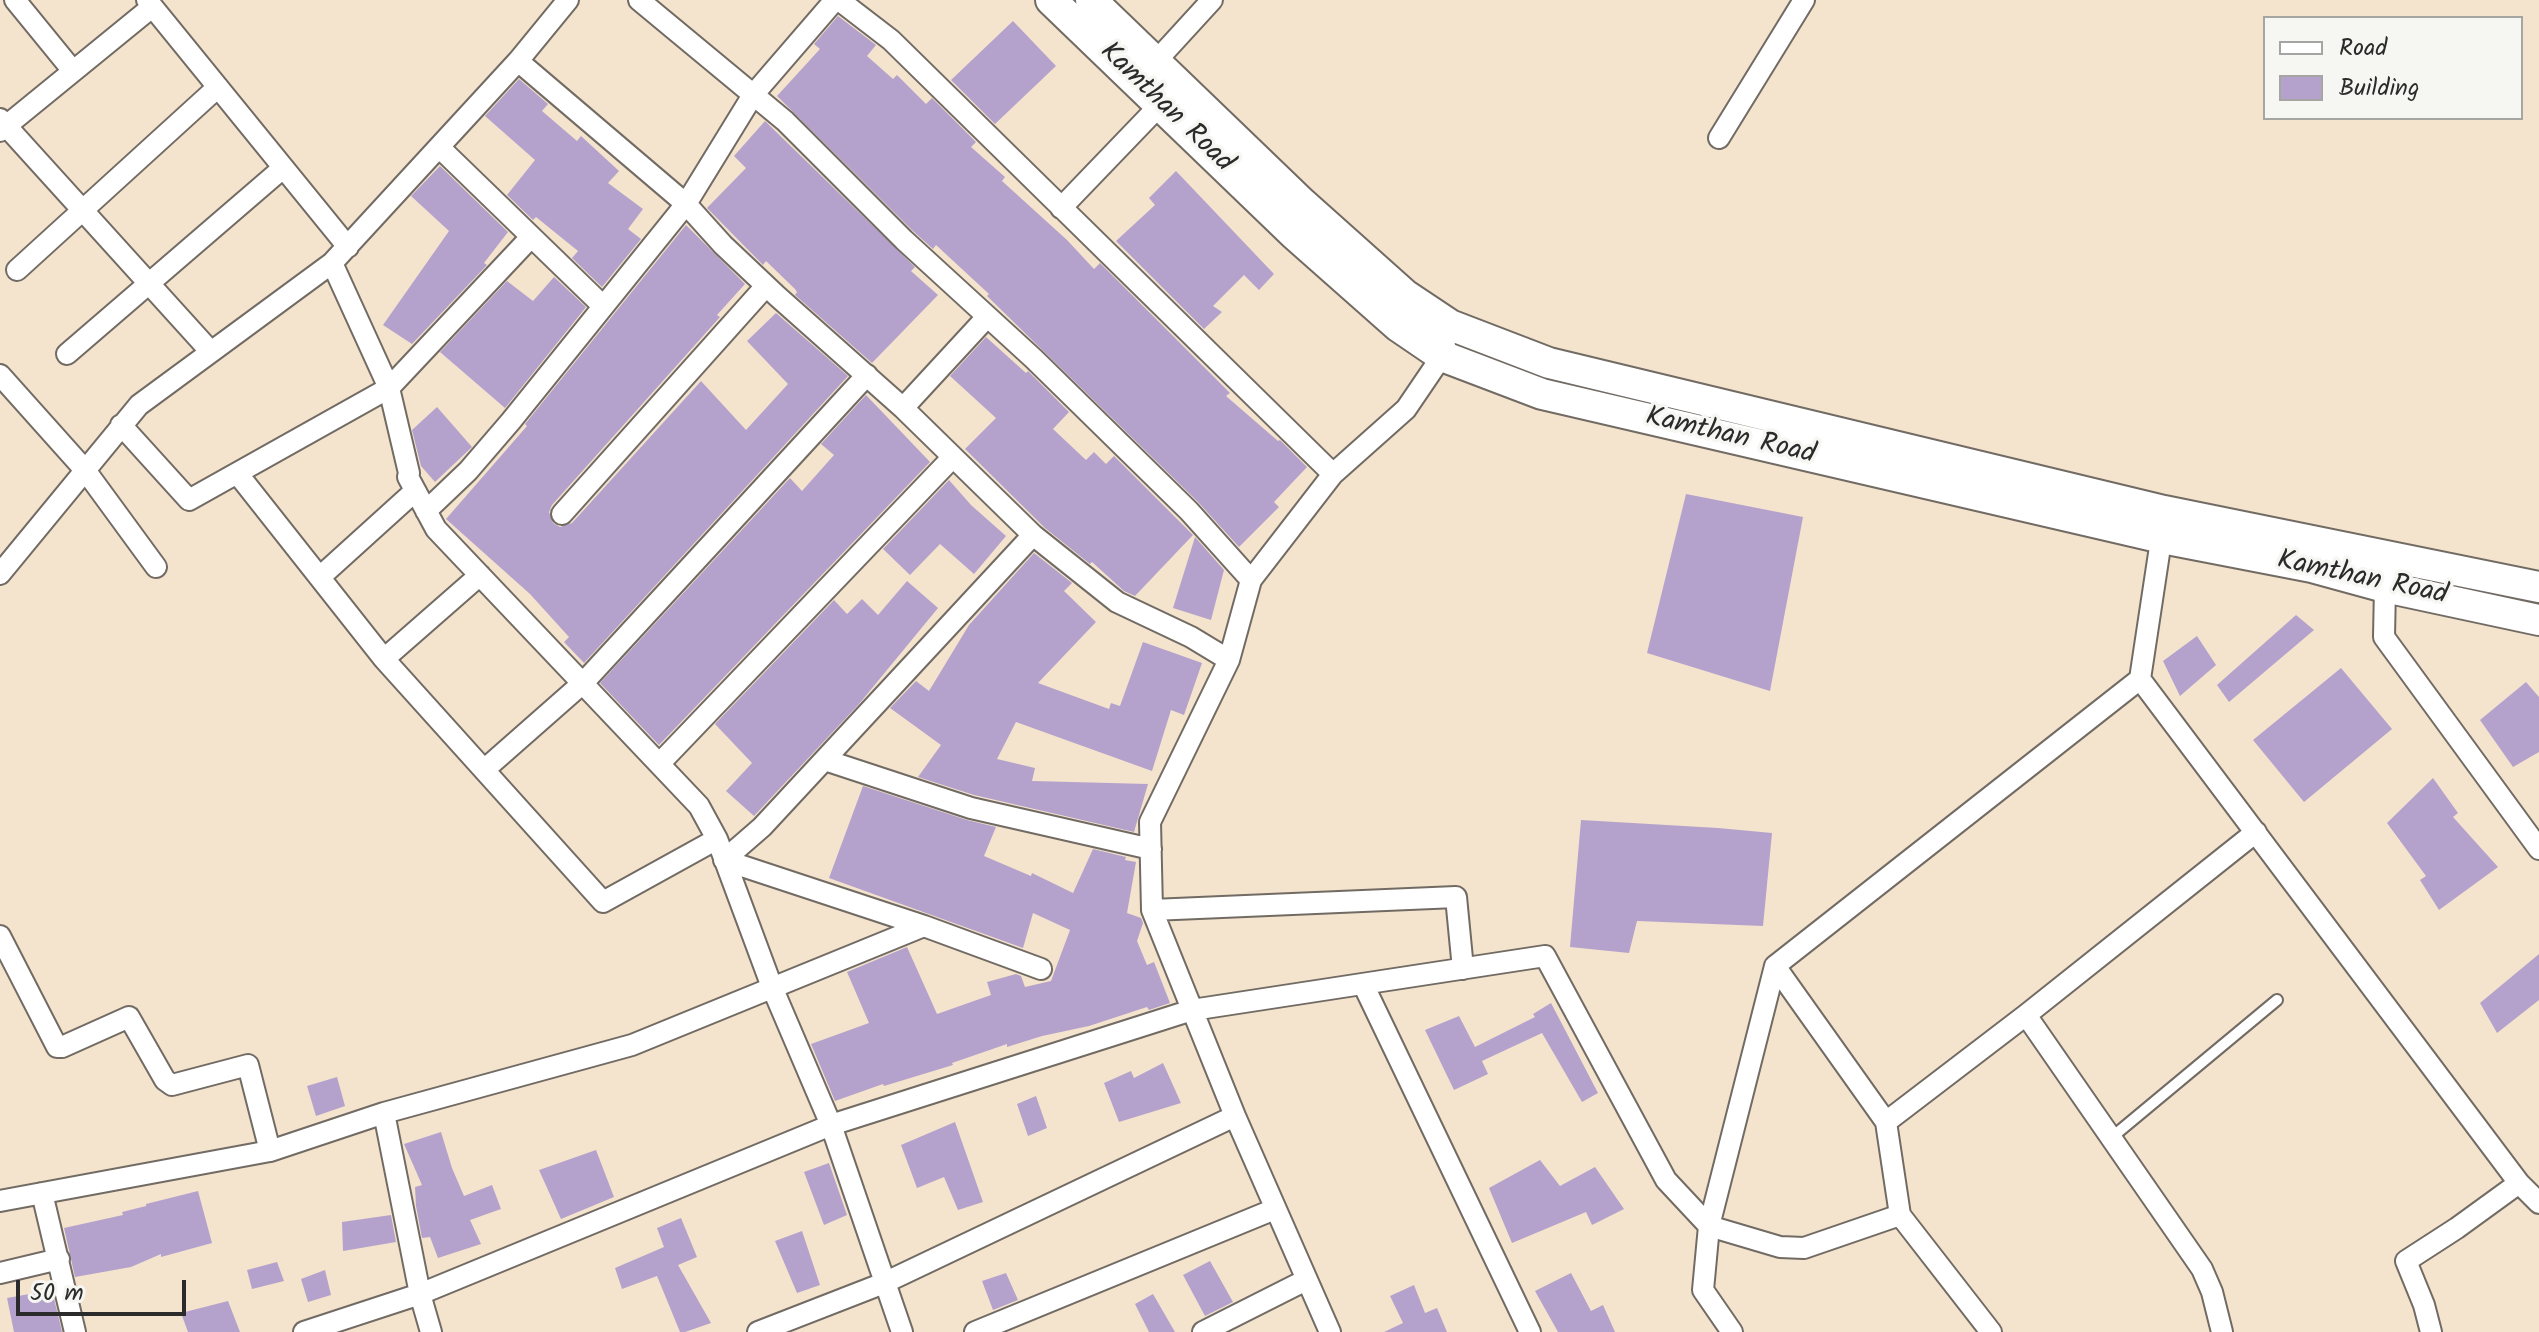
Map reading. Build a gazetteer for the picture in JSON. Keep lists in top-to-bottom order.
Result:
{
  "streets": {
    "main road": ["Kamthan Road"]
  },
  "legend": ["Road", "Building"],
  "scale_bar": "50 m"
}
